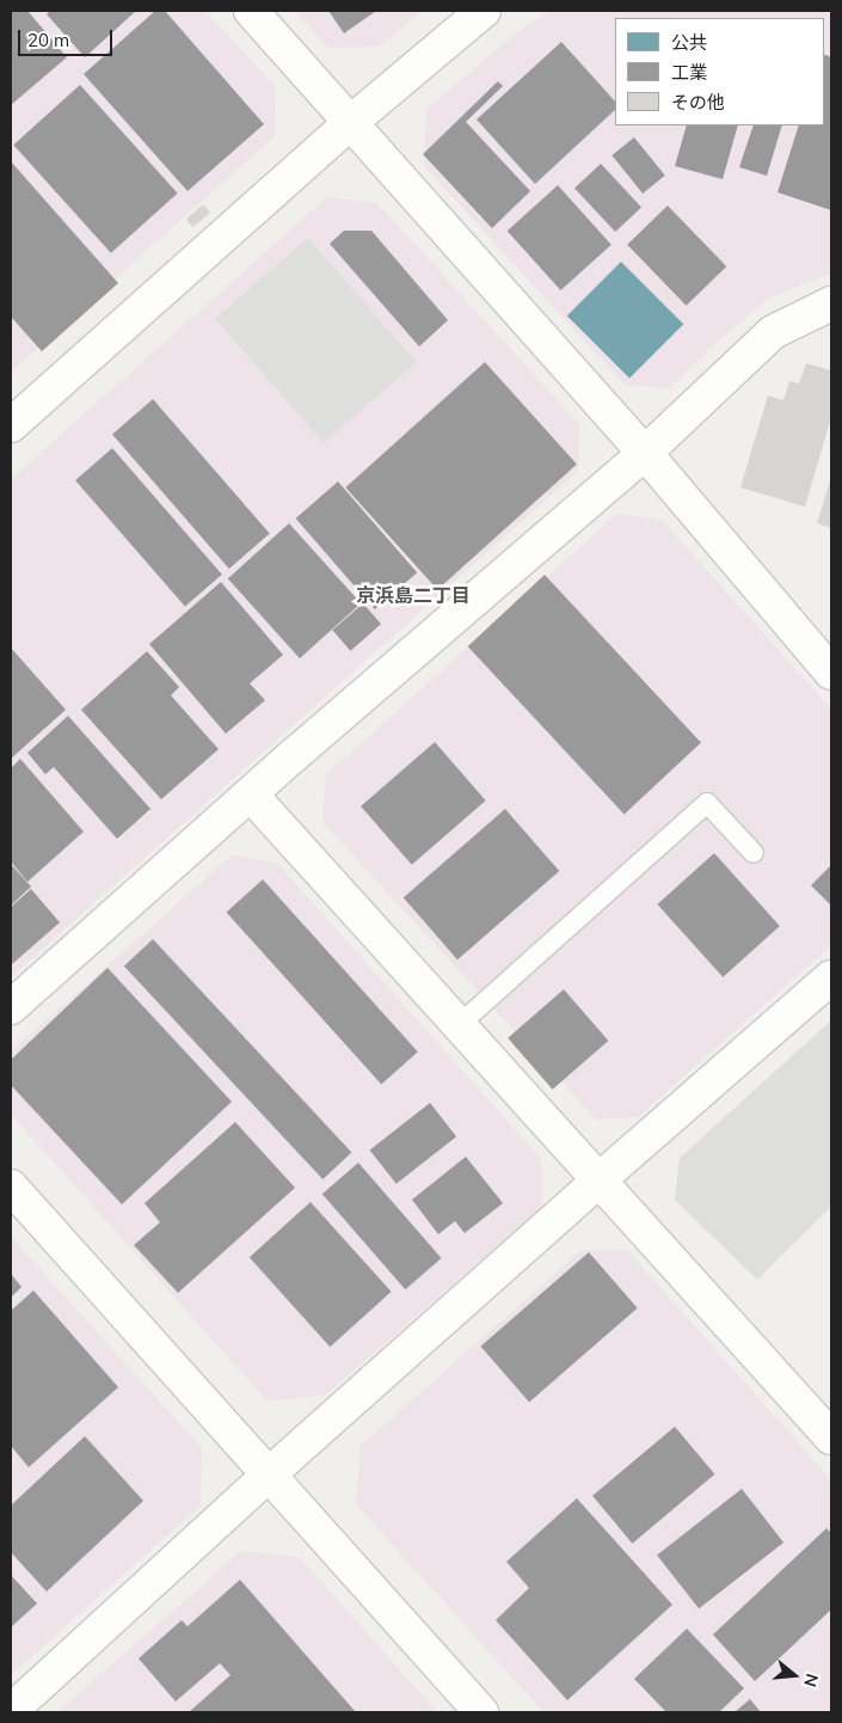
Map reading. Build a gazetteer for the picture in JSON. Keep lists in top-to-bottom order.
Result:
{
  "districts": ["京浜島二丁目"],
  "legend": ["公共", "工業", "その他"],
  "scale_bar": "20 m",
  "north": "right"
}
